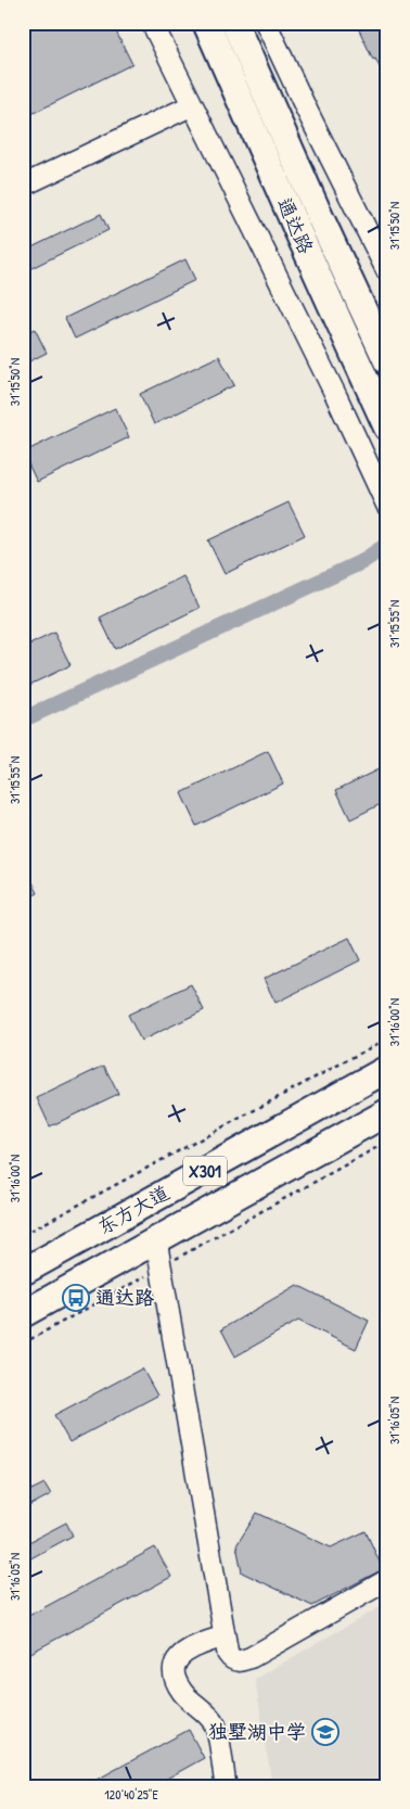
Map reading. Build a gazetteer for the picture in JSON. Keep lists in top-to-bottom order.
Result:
{
  "streets": {
    "main road": ["通达路", "X301", "东方大道"]
  },
  "places": {
    "bus stop": ["通达路"],
    "school or university": ["独墅湖中学"]
  },
  "coordinates": [
    "31°15'50\"N",
    "31°15'55\"N",
    "31°16'00\"N",
    "31°16'05\"N",
    "120°40'25\"E"
  ]
}
